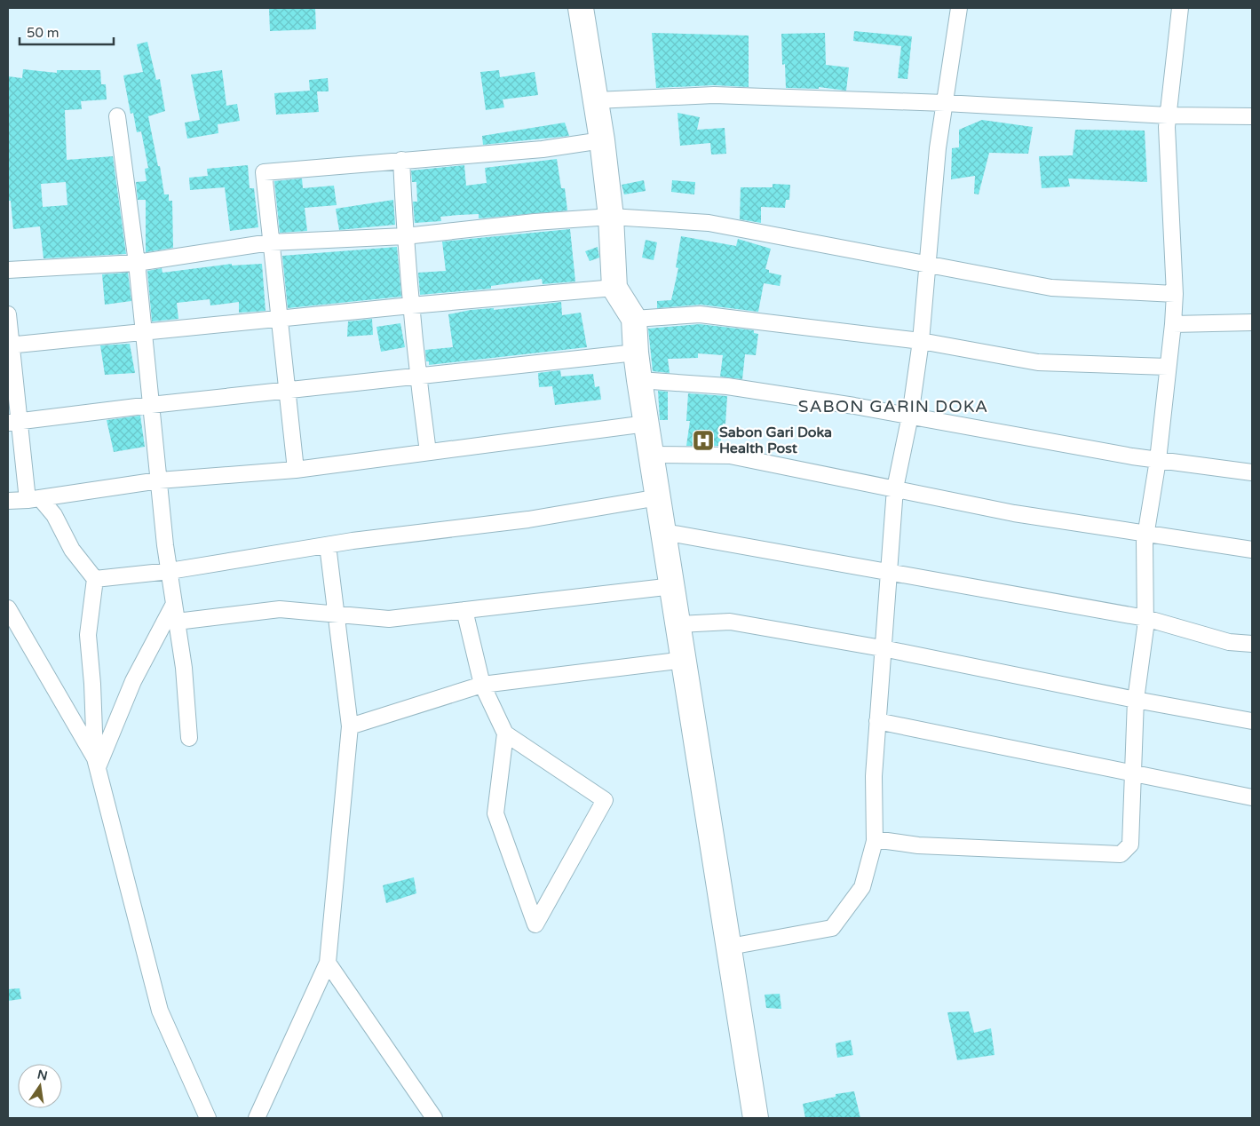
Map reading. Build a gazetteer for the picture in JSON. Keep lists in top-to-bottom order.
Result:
{
  "districts": ["SABON GARIN DOKA"],
  "places": {
    "hospital": ["Sabon Gari Doka Health Post"]
  },
  "scale_bar": "50 m",
  "north": "top"
}
